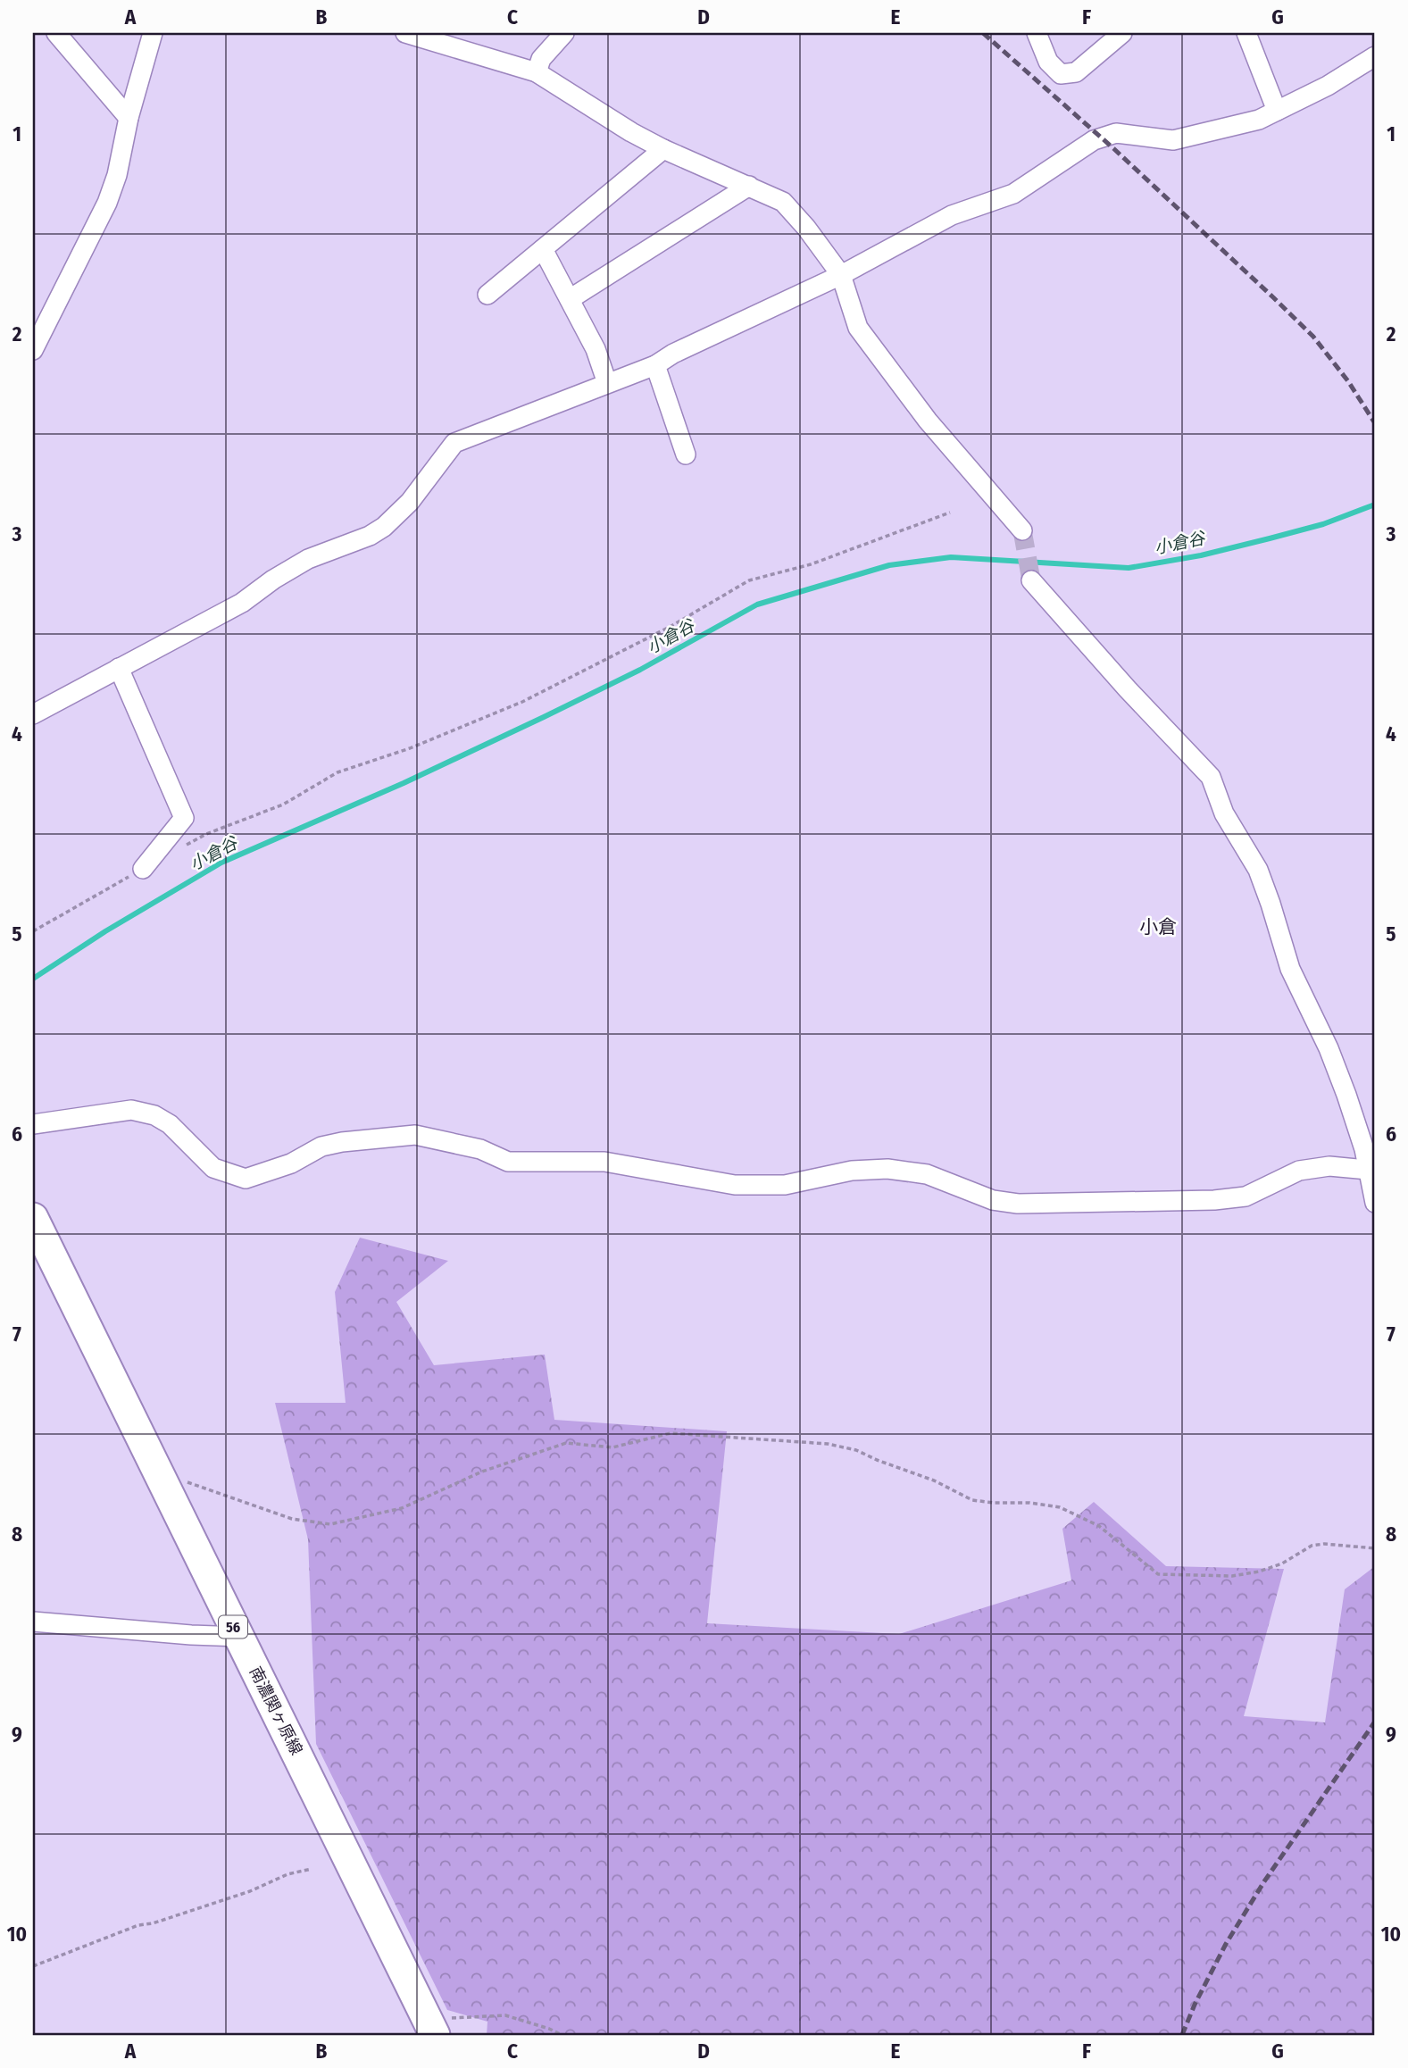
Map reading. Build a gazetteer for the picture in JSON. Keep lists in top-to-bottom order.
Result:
{
  "streets": {
    "main road": ["56", "南濃関ヶ原線"]
  },
  "districts": ["小倉"],
  "water": ["小倉谷"],
  "grid": {
    "columns": [
      "A",
      "B",
      "C",
      "D",
      "E",
      "F",
      "G"
    ],
    "rows": [
      "1",
      "2",
      "3",
      "4",
      "5",
      "6",
      "7",
      "8",
      "9",
      "10"
    ]
  }
}
